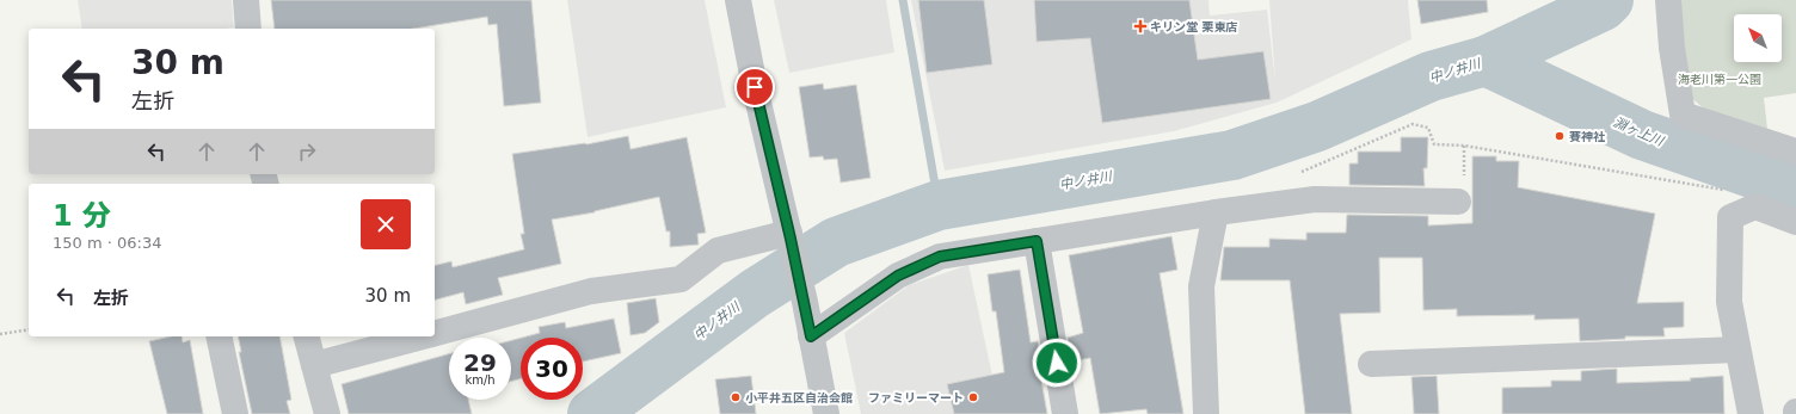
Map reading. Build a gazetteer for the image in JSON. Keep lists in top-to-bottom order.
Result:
{
  "water": ["中ノ井川", "淵ヶ上川"],
  "parks": ["海老川第一公園"],
  "places": {
    "health": ["キリン堂 栗東店"],
    "other": ["賽神社", "小平井五区自治会館", "ファミリーマート"]
  },
  "north": "top left",
  "page": {
    "turn": ["30 m", "左折"],
    "heading": ["1 分", "150 m · 06:34"],
    "list": [
      {
        "name": "左折",
        "value": "30 m"
      }
    ],
    "speed": "29 km/h",
    "limit": "30"
  }
}
